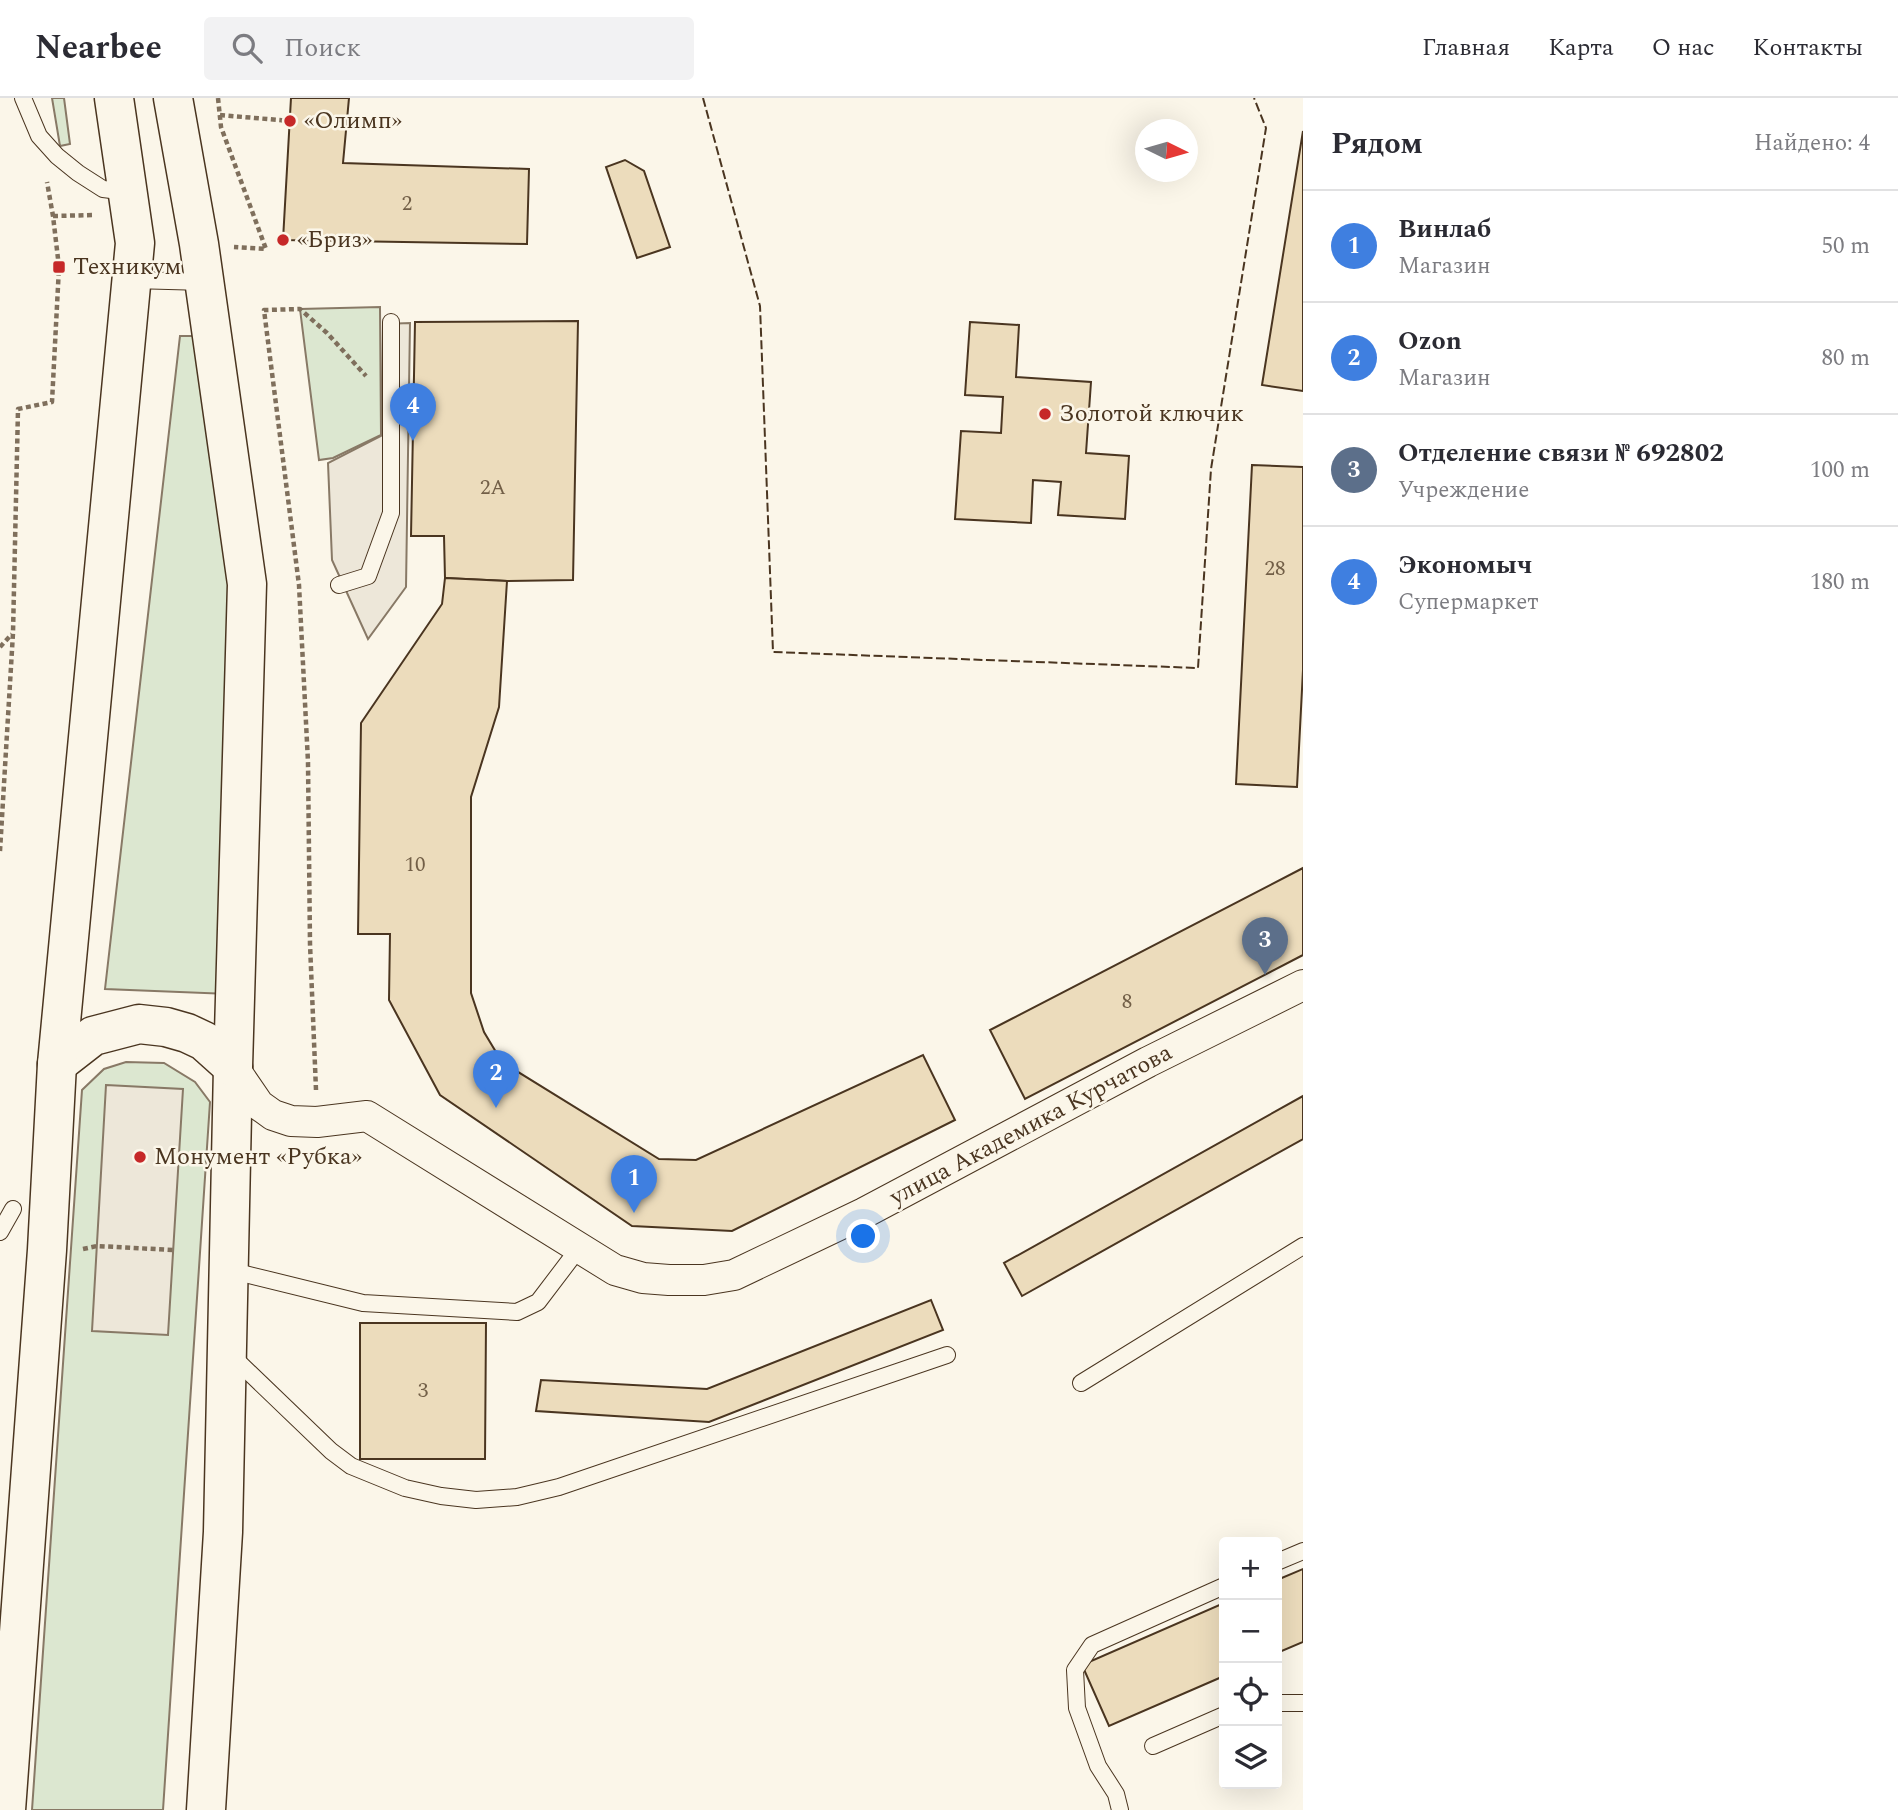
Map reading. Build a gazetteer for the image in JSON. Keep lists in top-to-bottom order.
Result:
{
  "streets": {
    "main road": ["улица Академика Курчатова"]
  },
  "places": {
    "other": [
      "«Олимп»",
      "«Бриз»",
      "Золотой ключик",
      "Монумент «Рубка»"
    ],
    "transit": ["Техникум"]
  },
  "house_numbers": [
    "2",
    "2А",
    "28",
    "10",
    "8",
    "3"
  ],
  "north": "right",
  "page": {
    "header": "Nearbee",
    "search": "Поиск",
    "nav": [
      "Главная",
      "Карта",
      "О нас",
      "Контакты"
    ],
    "heading": ["Рядом", "Найдено: 4"],
    "list": [
      {
        "mark": "1",
        "name": "Винлаб",
        "note": "Магазин",
        "value": "50 m"
      },
      {
        "mark": "2",
        "name": "Ozon",
        "note": "Магазин",
        "value": "80 m"
      },
      {
        "mark": "3",
        "name": "Отделение связи № 692802",
        "note": "Учреждение",
        "value": "100 m"
      },
      {
        "mark": "4",
        "name": "Экономыч",
        "note": "Супермаркет",
        "value": "180 m"
      }
    ],
    "pins": [
      "4",
      "3",
      "2",
      "1"
    ],
    "map_buttons": ["+", "−"]
  }
}
